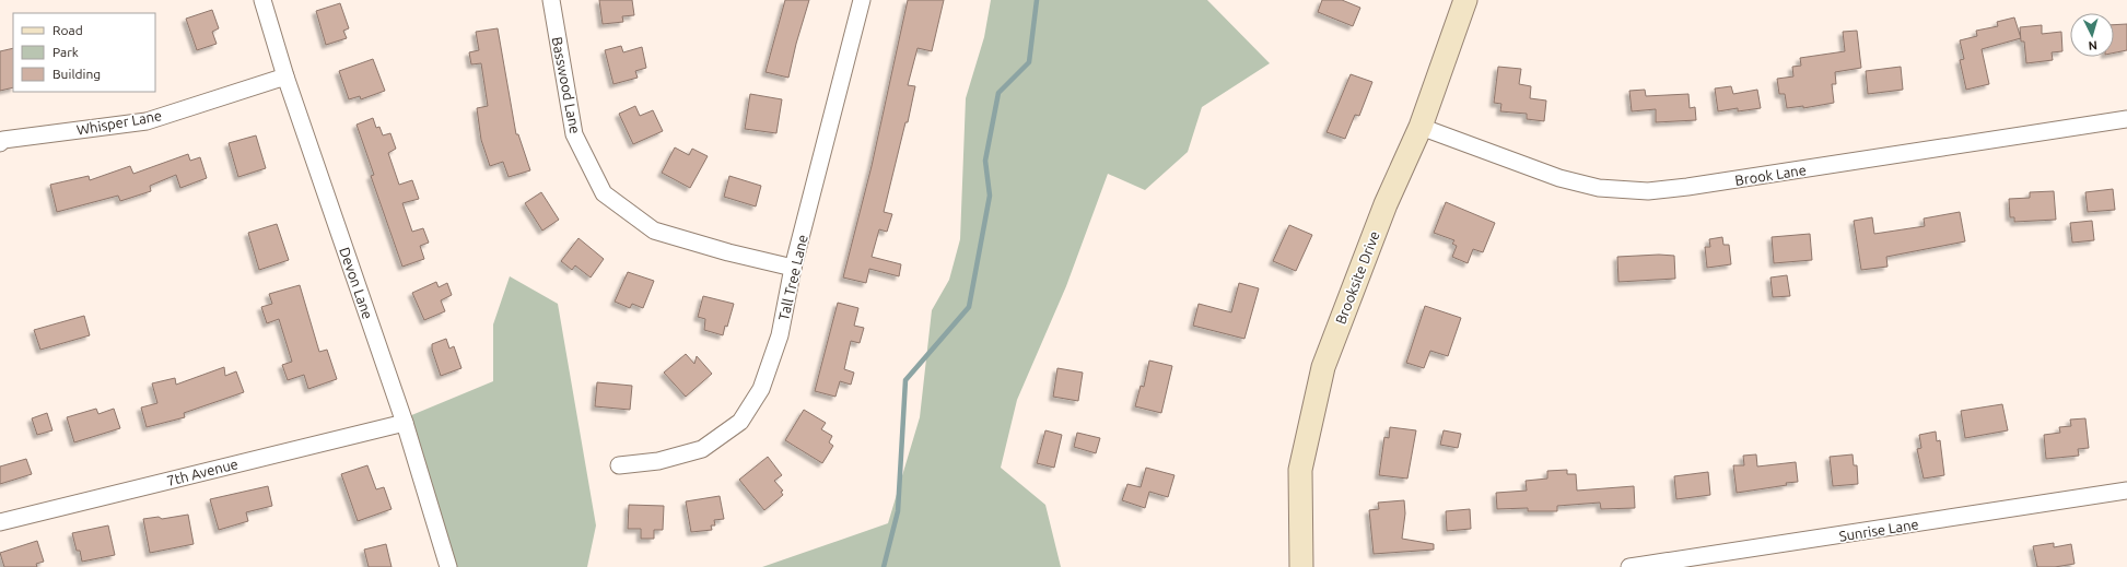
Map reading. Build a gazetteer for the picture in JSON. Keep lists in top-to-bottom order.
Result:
{
  "streets": {
    "street": [
      "Basswood Lane",
      "Whisper Lane",
      "Brook Lane",
      "Tall Tree Lane",
      "Brooksite Drive",
      "Devon Lane",
      "7th Avenue",
      "Sunrise Lane"
    ]
  },
  "crossings": [
    ["Basswood Lane", "Tall Tree Lane"],
    ["Whisper Lane", "Devon Lane"],
    ["Brook Lane", "Brooksite Drive"],
    ["Devon Lane", "7th Avenue"]
  ],
  "legend": ["Road", "Park", "Building"],
  "north": "bottom"
}
